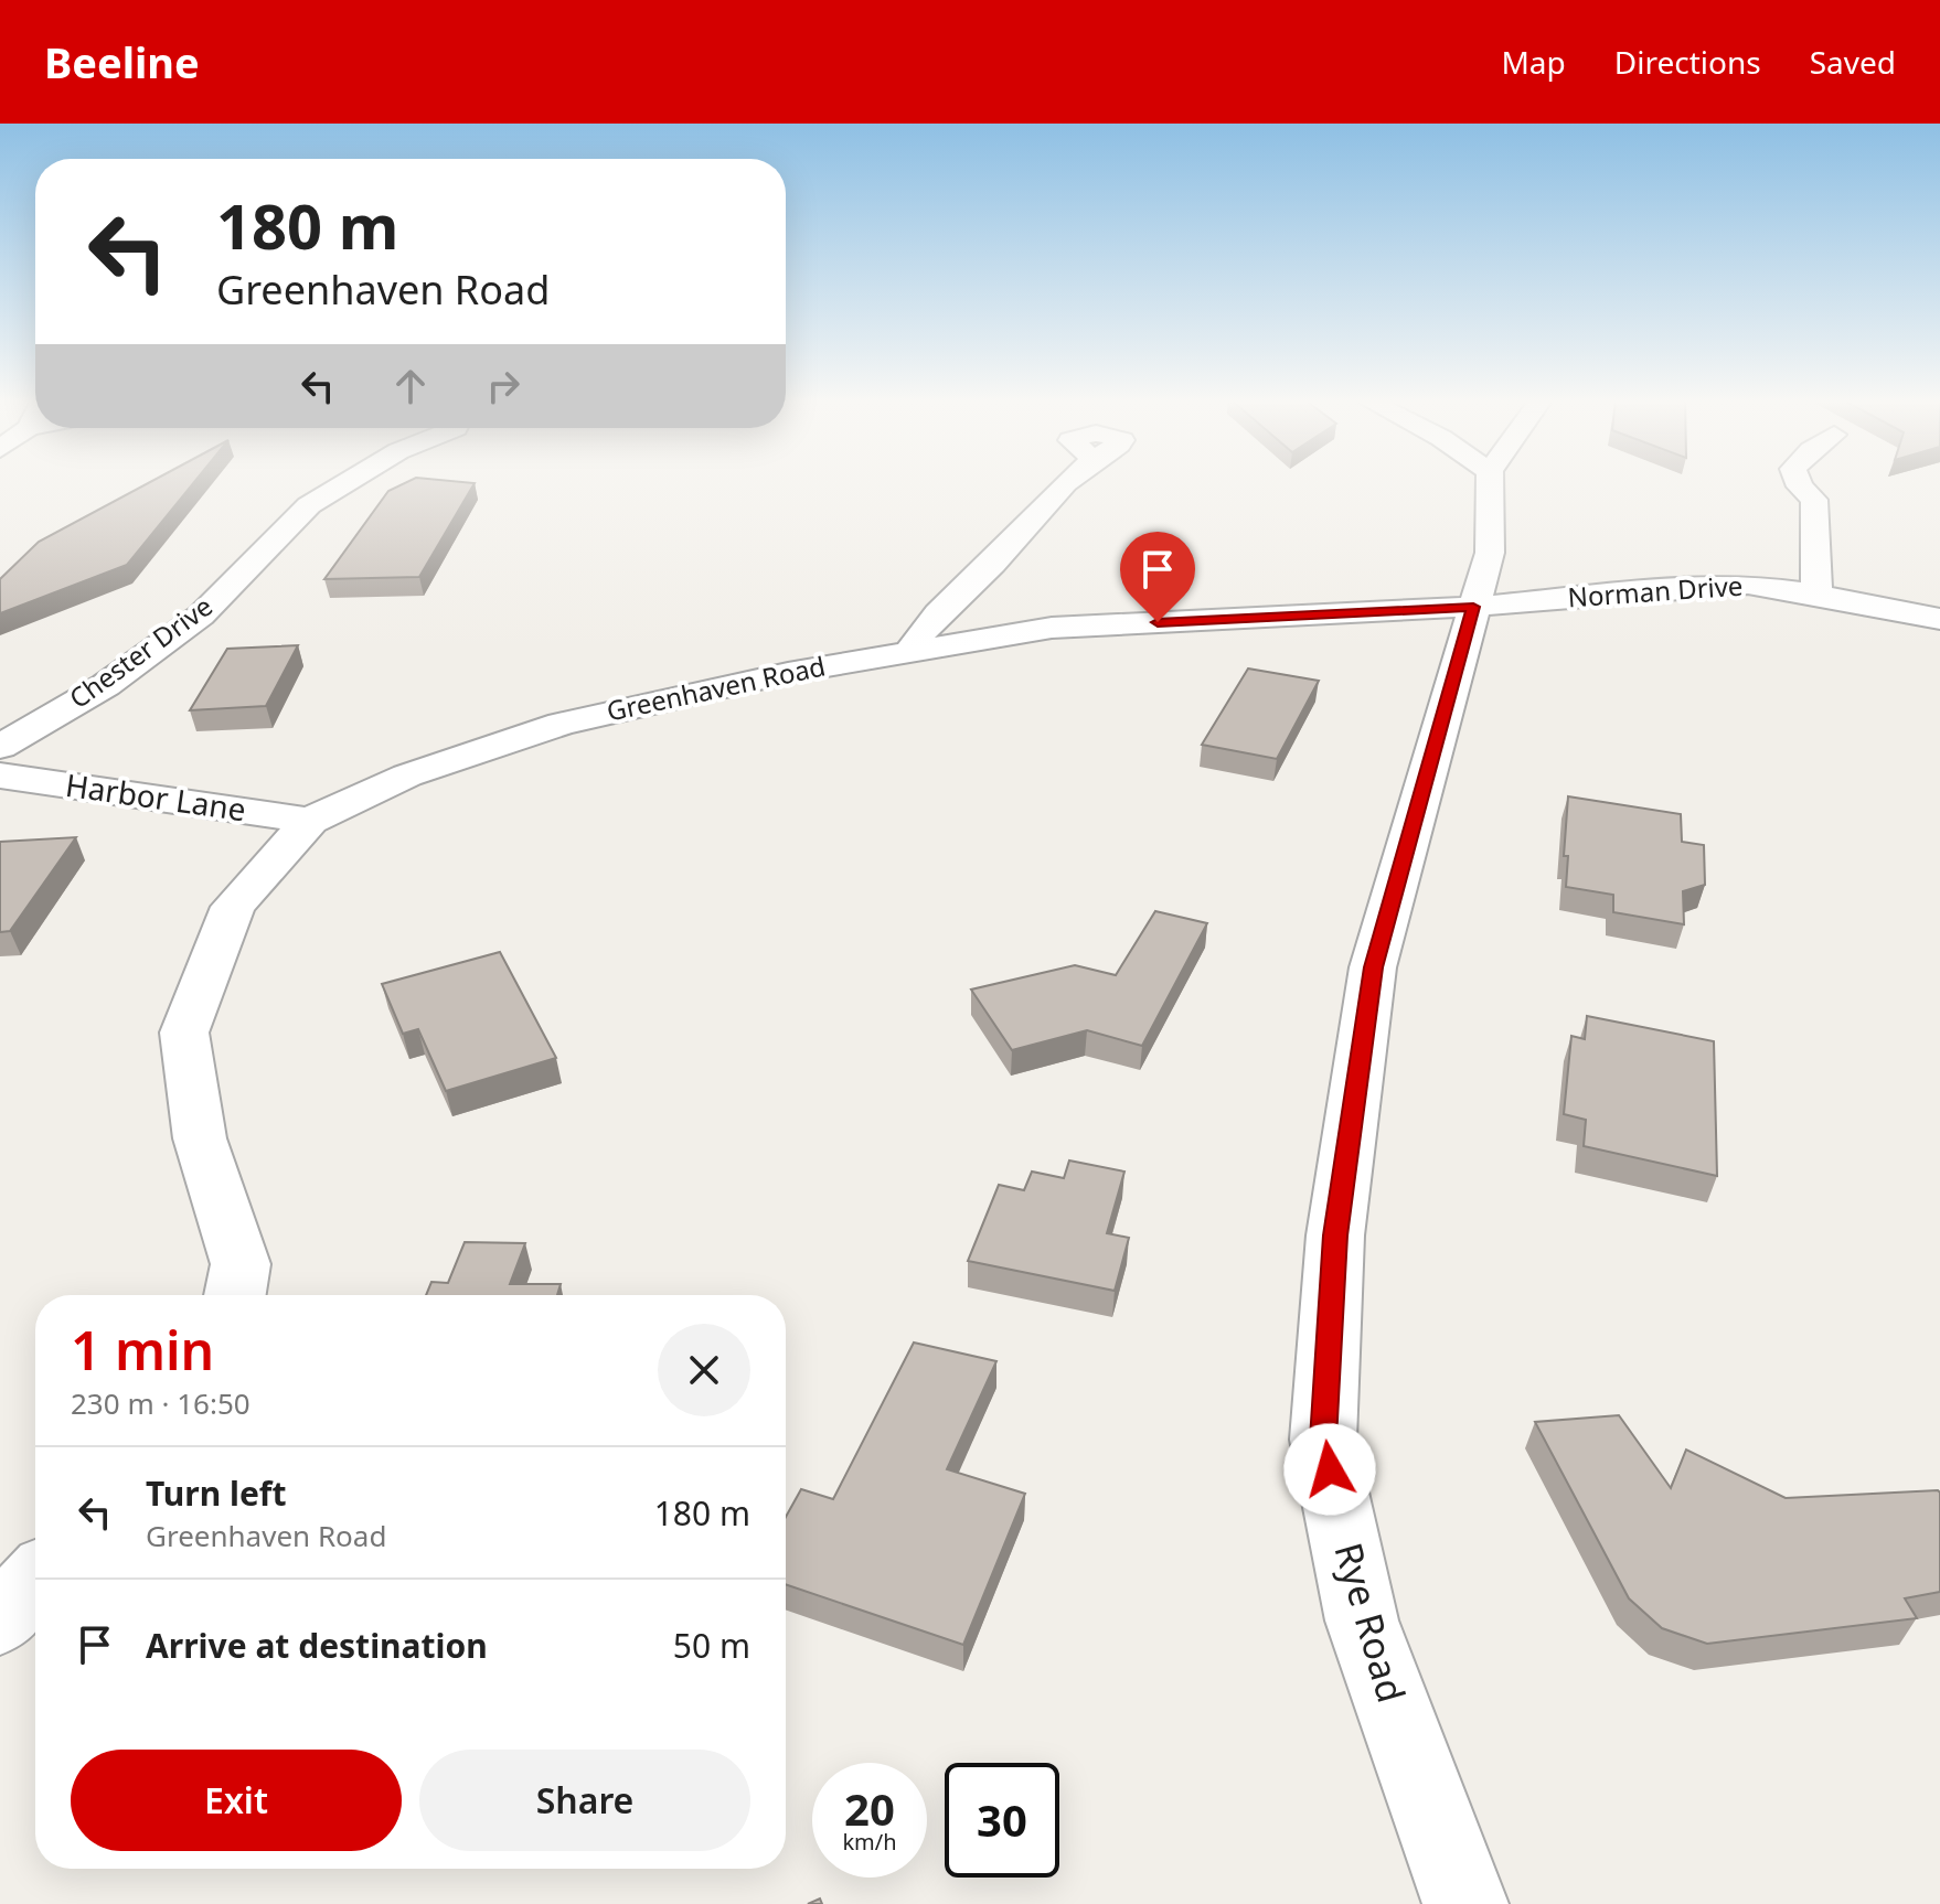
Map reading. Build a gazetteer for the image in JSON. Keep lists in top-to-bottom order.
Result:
{
  "streets": {
    "street": [
      "Norman Drive",
      "Chester Drive",
      "Greenhaven Road",
      "Harbor Lane",
      "Rye Road"
    ]
  },
  "crossings": [
    ["Norman Drive", "Greenhaven Road"],
    ["Norman Drive", "Rye Road"],
    ["Greenhaven Road", "Harbor Lane"],
    ["Greenhaven Road", "Rye Road"]
  ],
  "page": {
    "header": "Beeline",
    "nav": ["Map", "Directions", "Saved"],
    "turn": ["180 m", "Greenhaven Road"],
    "heading": ["1 min", "230 m · 16:50"],
    "list": [
      {
        "name": "Turn left",
        "note": "Greenhaven Road",
        "value": "180 m"
      },
      {
        "name": "Arrive at destination",
        "value": "50 m"
      }
    ],
    "buttons": ["Exit", "Share"],
    "speed": "20 km/h",
    "limit": "30"
  }
}
